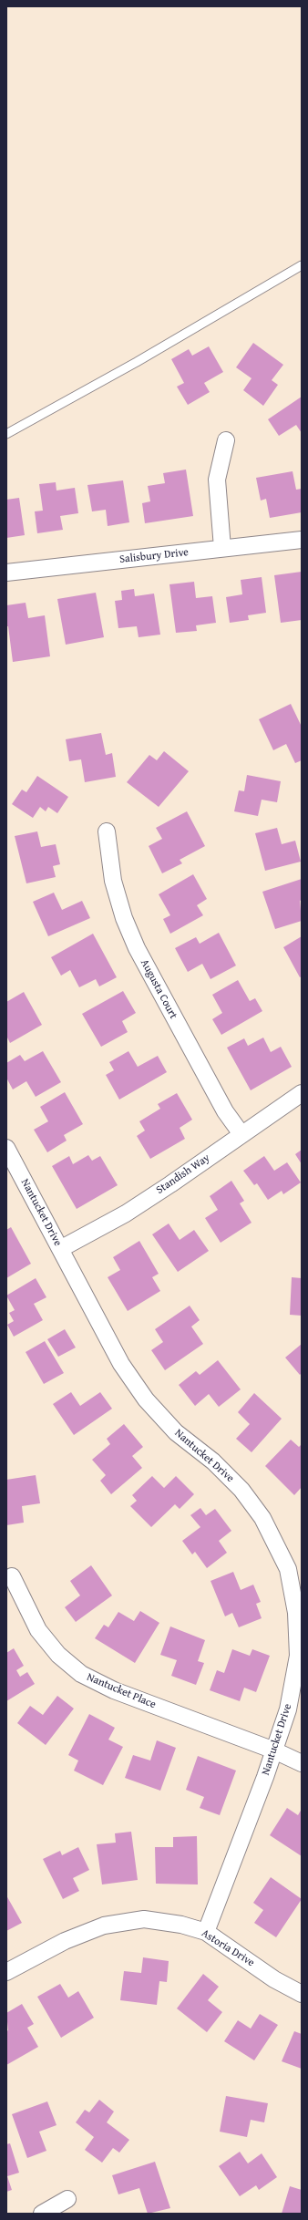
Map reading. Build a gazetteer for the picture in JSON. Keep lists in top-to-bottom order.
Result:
{
  "streets": {
    "street": [
      "Salisbury Drive",
      "Augusta Court",
      "Standish Way",
      "Nantucket Drive",
      "Nantucket Place",
      "Astoria Drive"
    ]
  },
  "crossings": [
    ["Augusta Court", "Standish Way"],
    ["Standish Way", "Nantucket Drive"],
    ["Nantucket Drive", "Nantucket Place"],
    ["Nantucket Drive", "Astoria Drive"]
  ]
}
